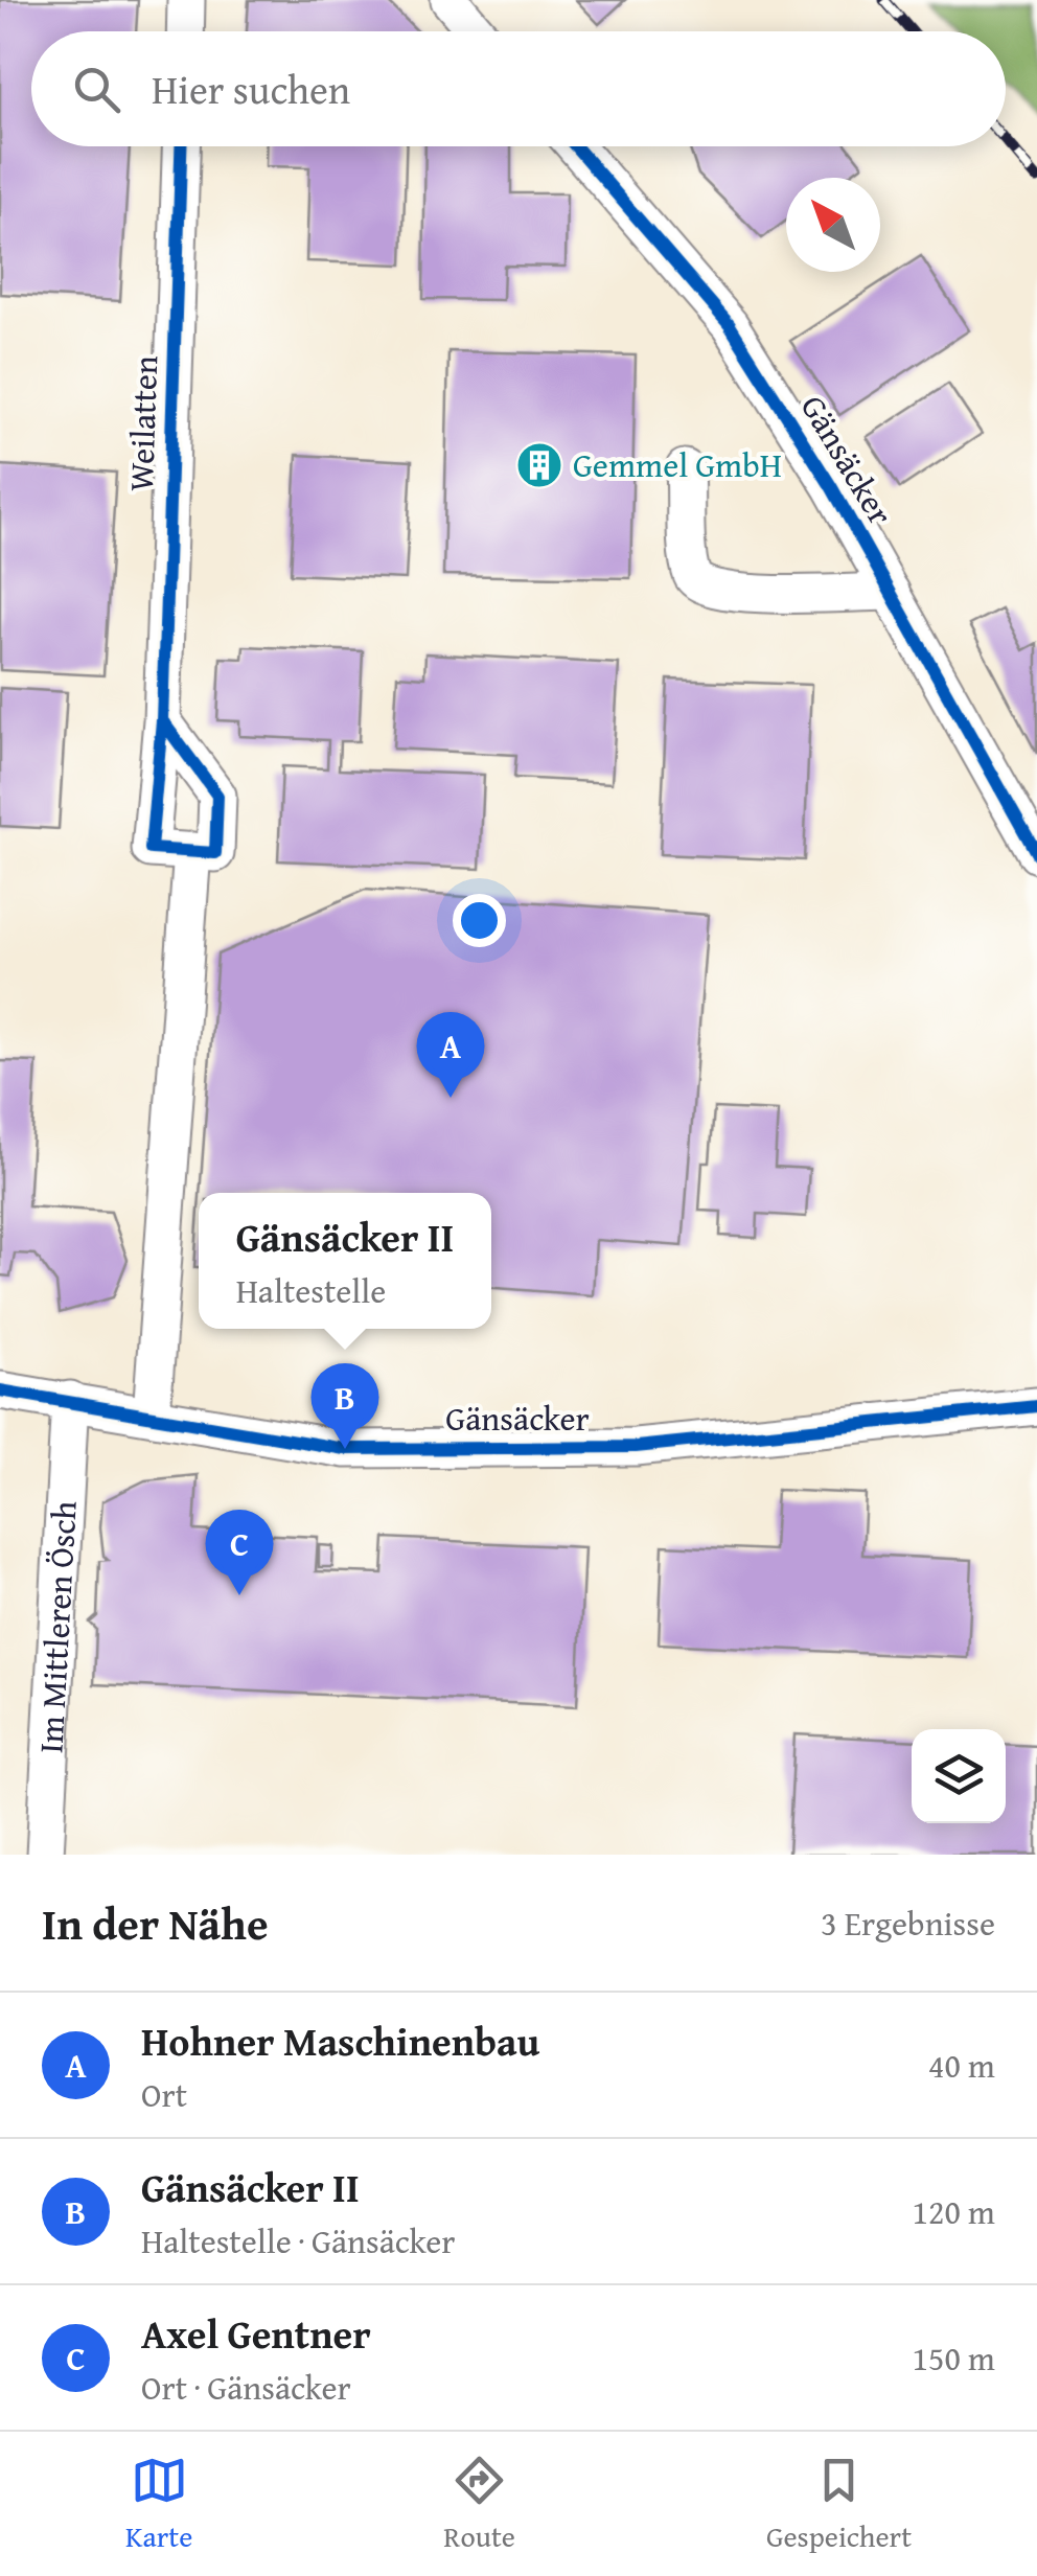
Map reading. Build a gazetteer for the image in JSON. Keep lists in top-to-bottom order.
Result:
{
  "streets": {
    "street": ["Weilatten", "Gänsäcker", "Im Mittleren Ösch"]
  },
  "crossings": [
    ["Gänsäcker", "Im Mittleren Ösch"]
  ],
  "places": {
    "building": ["Gemmel GmbH"]
  },
  "north": "top left",
  "page": {
    "search": "Hier suchen",
    "pins": ["A", "B", "C"],
    "popup": ["Gänsäcker II", "Haltestelle"],
    "heading": ["In der Nähe", "3 Ergebnisse"],
    "list": [
      {
        "mark": "A",
        "name": "Hohner Maschinenbau",
        "note": "Ort",
        "value": "40 m"
      },
      {
        "mark": "B",
        "name": "Gänsäcker II",
        "note": "Haltestelle · Gänsäcker",
        "value": "120 m"
      },
      {
        "mark": "C",
        "name": "Axel Gentner",
        "note": "Ort · Gänsäcker",
        "value": "150 m"
      }
    ],
    "nav": ["Karte", "Route", "Gespeichert"]
  }
}
